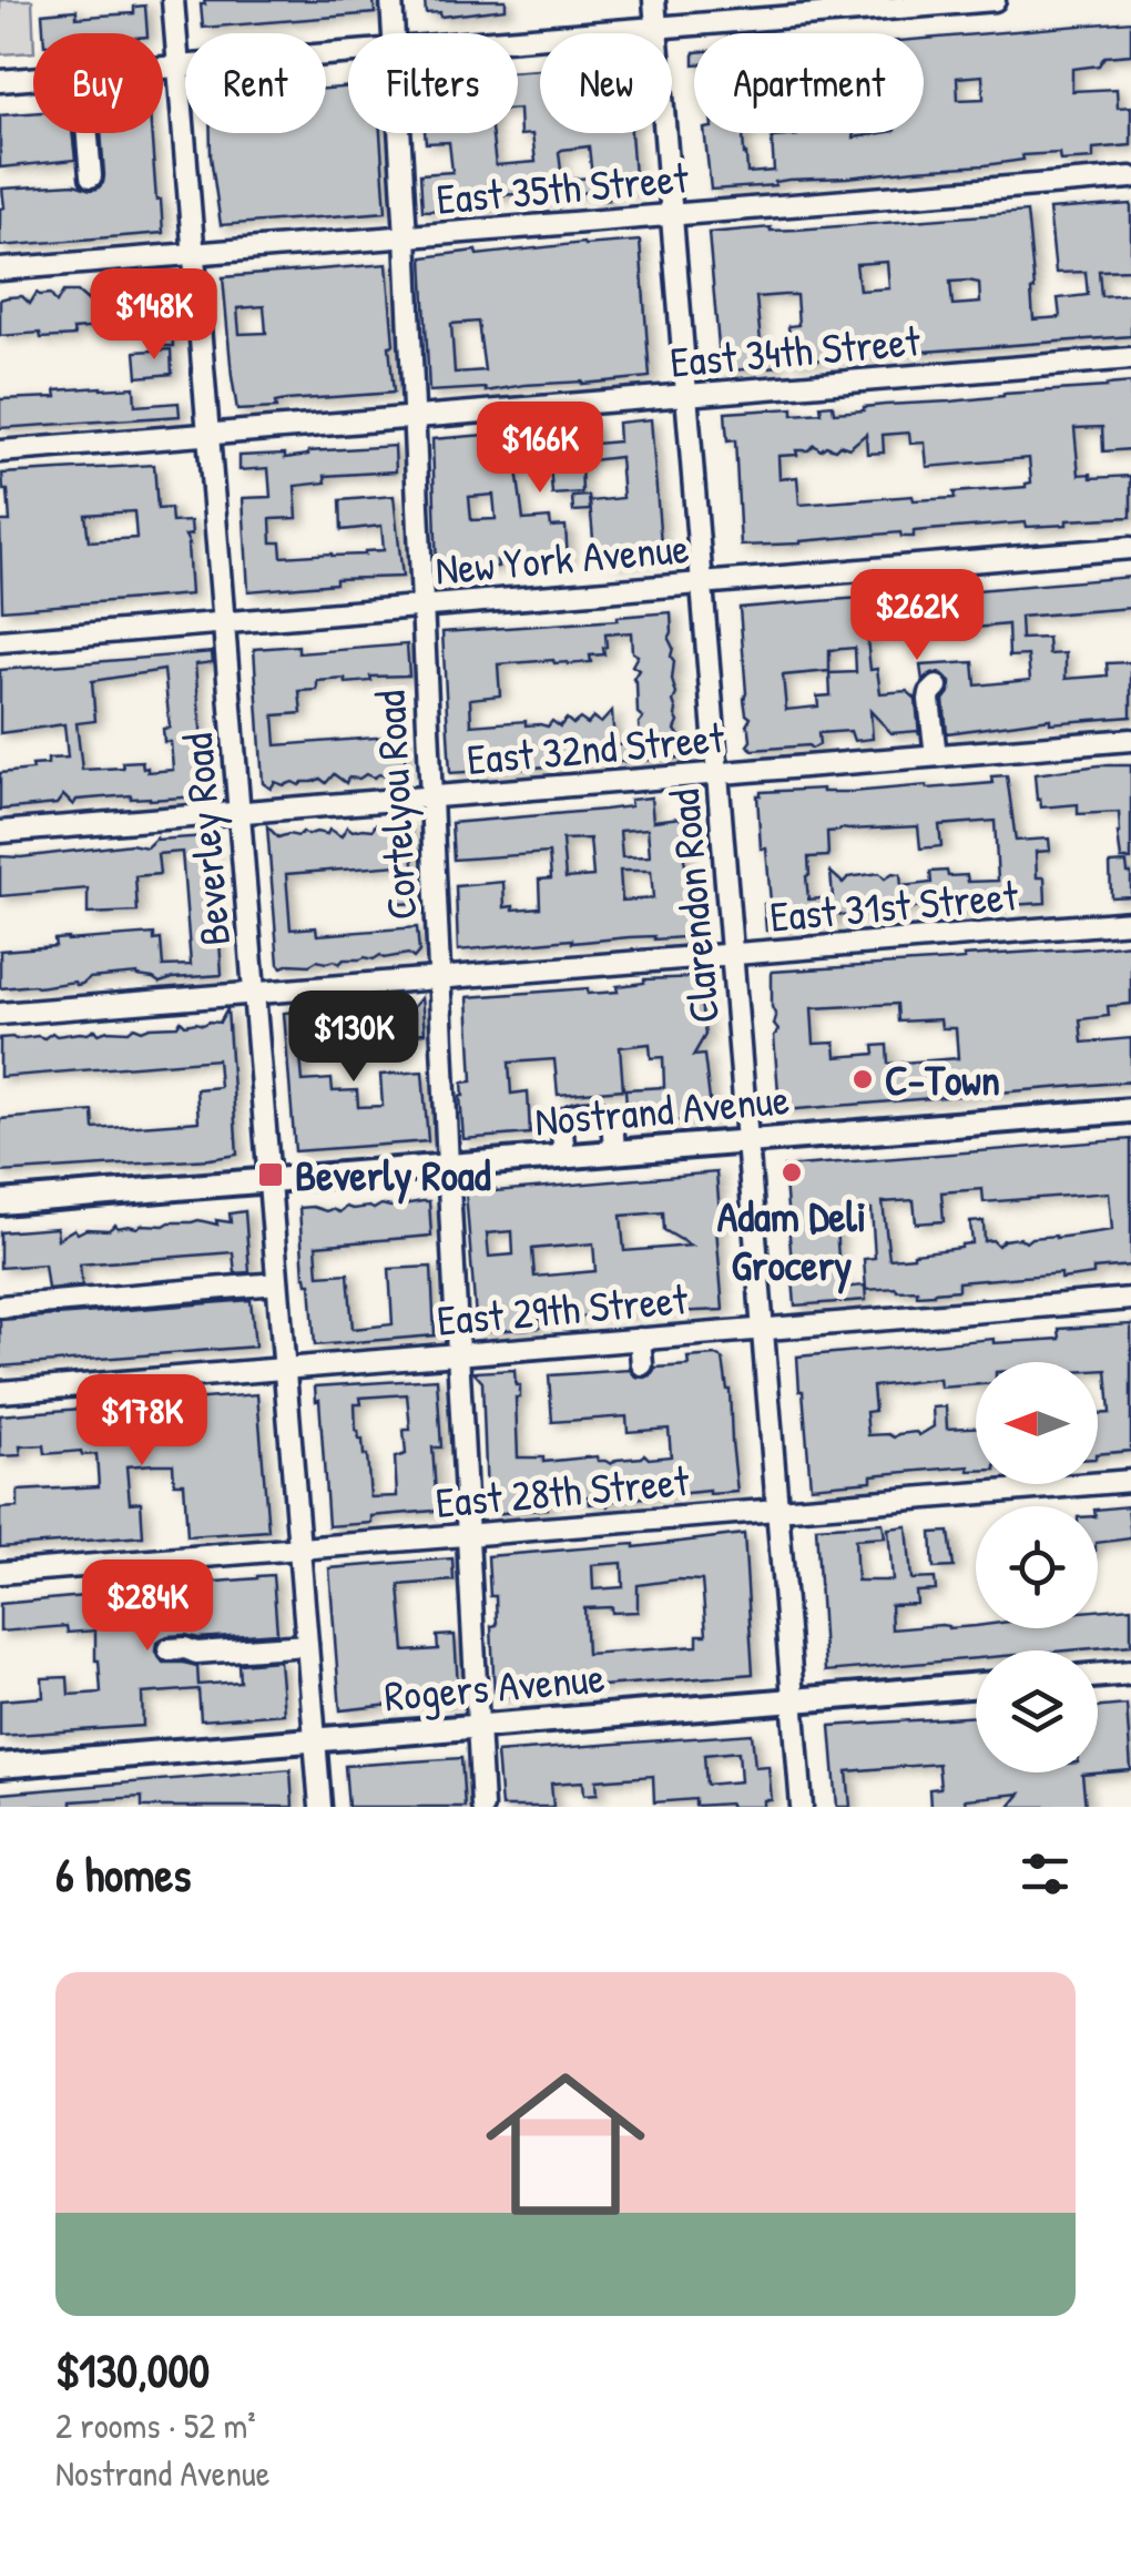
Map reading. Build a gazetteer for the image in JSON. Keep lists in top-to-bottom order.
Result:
{
  "streets": {
    "main road": ["Nostrand Avenue", "Rogers Avenue"],
    "street": [
      "East 35th Street",
      "East 34th Street",
      "New York Avenue",
      "East 32nd Street",
      "Cortelyou Road",
      "Beverley Road",
      "East 31st Street",
      "Clarendon Road",
      "East 29th Street",
      "East 28th Street"
    ]
  },
  "crossings": [
    ["East 35th Street", "Cortelyou Road"],
    ["East 35th Street", "Beverley Road"],
    ["East 35th Street", "Clarendon Road"],
    ["East 34th Street", "Cortelyou Road"],
    ["East 34th Street", "Beverley Road"],
    ["East 34th Street", "Clarendon Road"],
    ["New York Avenue", "Cortelyou Road"],
    ["New York Avenue", "Beverley Road"],
    ["New York Avenue", "Clarendon Road"],
    ["East 32nd Street", "Cortelyou Road"],
    ["East 32nd Street", "Beverley Road"],
    ["East 32nd Street", "Clarendon Road"],
    ["Cortelyou Road", "East 31st Street"],
    ["Cortelyou Road", "Nostrand Avenue"],
    ["Cortelyou Road", "East 29th Street"],
    ["Cortelyou Road", "East 28th Street"],
    ["Cortelyou Road", "Rogers Avenue"],
    ["Beverley Road", "East 31st Street"],
    ["Beverley Road", "Nostrand Avenue"],
    ["Beverley Road", "East 29th Street"],
    ["Beverley Road", "East 28th Street"],
    ["Beverley Road", "Rogers Avenue"],
    ["East 31st Street", "Clarendon Road"],
    ["Clarendon Road", "Nostrand Avenue"],
    ["Clarendon Road", "East 29th Street"],
    ["Clarendon Road", "East 28th Street"],
    ["Clarendon Road", "Rogers Avenue"]
  ],
  "places": {
    "other": ["C-Town", "Adam Deli Grocery"],
    "transit": ["Beverly Road"]
  },
  "north": "left",
  "page": {
    "chip": [
      "Buy",
      "Rent",
      "Filters",
      "New",
      "Apartment"
    ],
    "price": [
      "$148K",
      "$166K",
      "$262K",
      "$130K",
      "$178K",
      "$284K"
    ],
    "heading": "6 homes",
    "list": [
      {
        "name": "$130,000",
        "note": "2 rooms · 52 m² · Nostrand Avenue"
      }
    ]
  }
}
